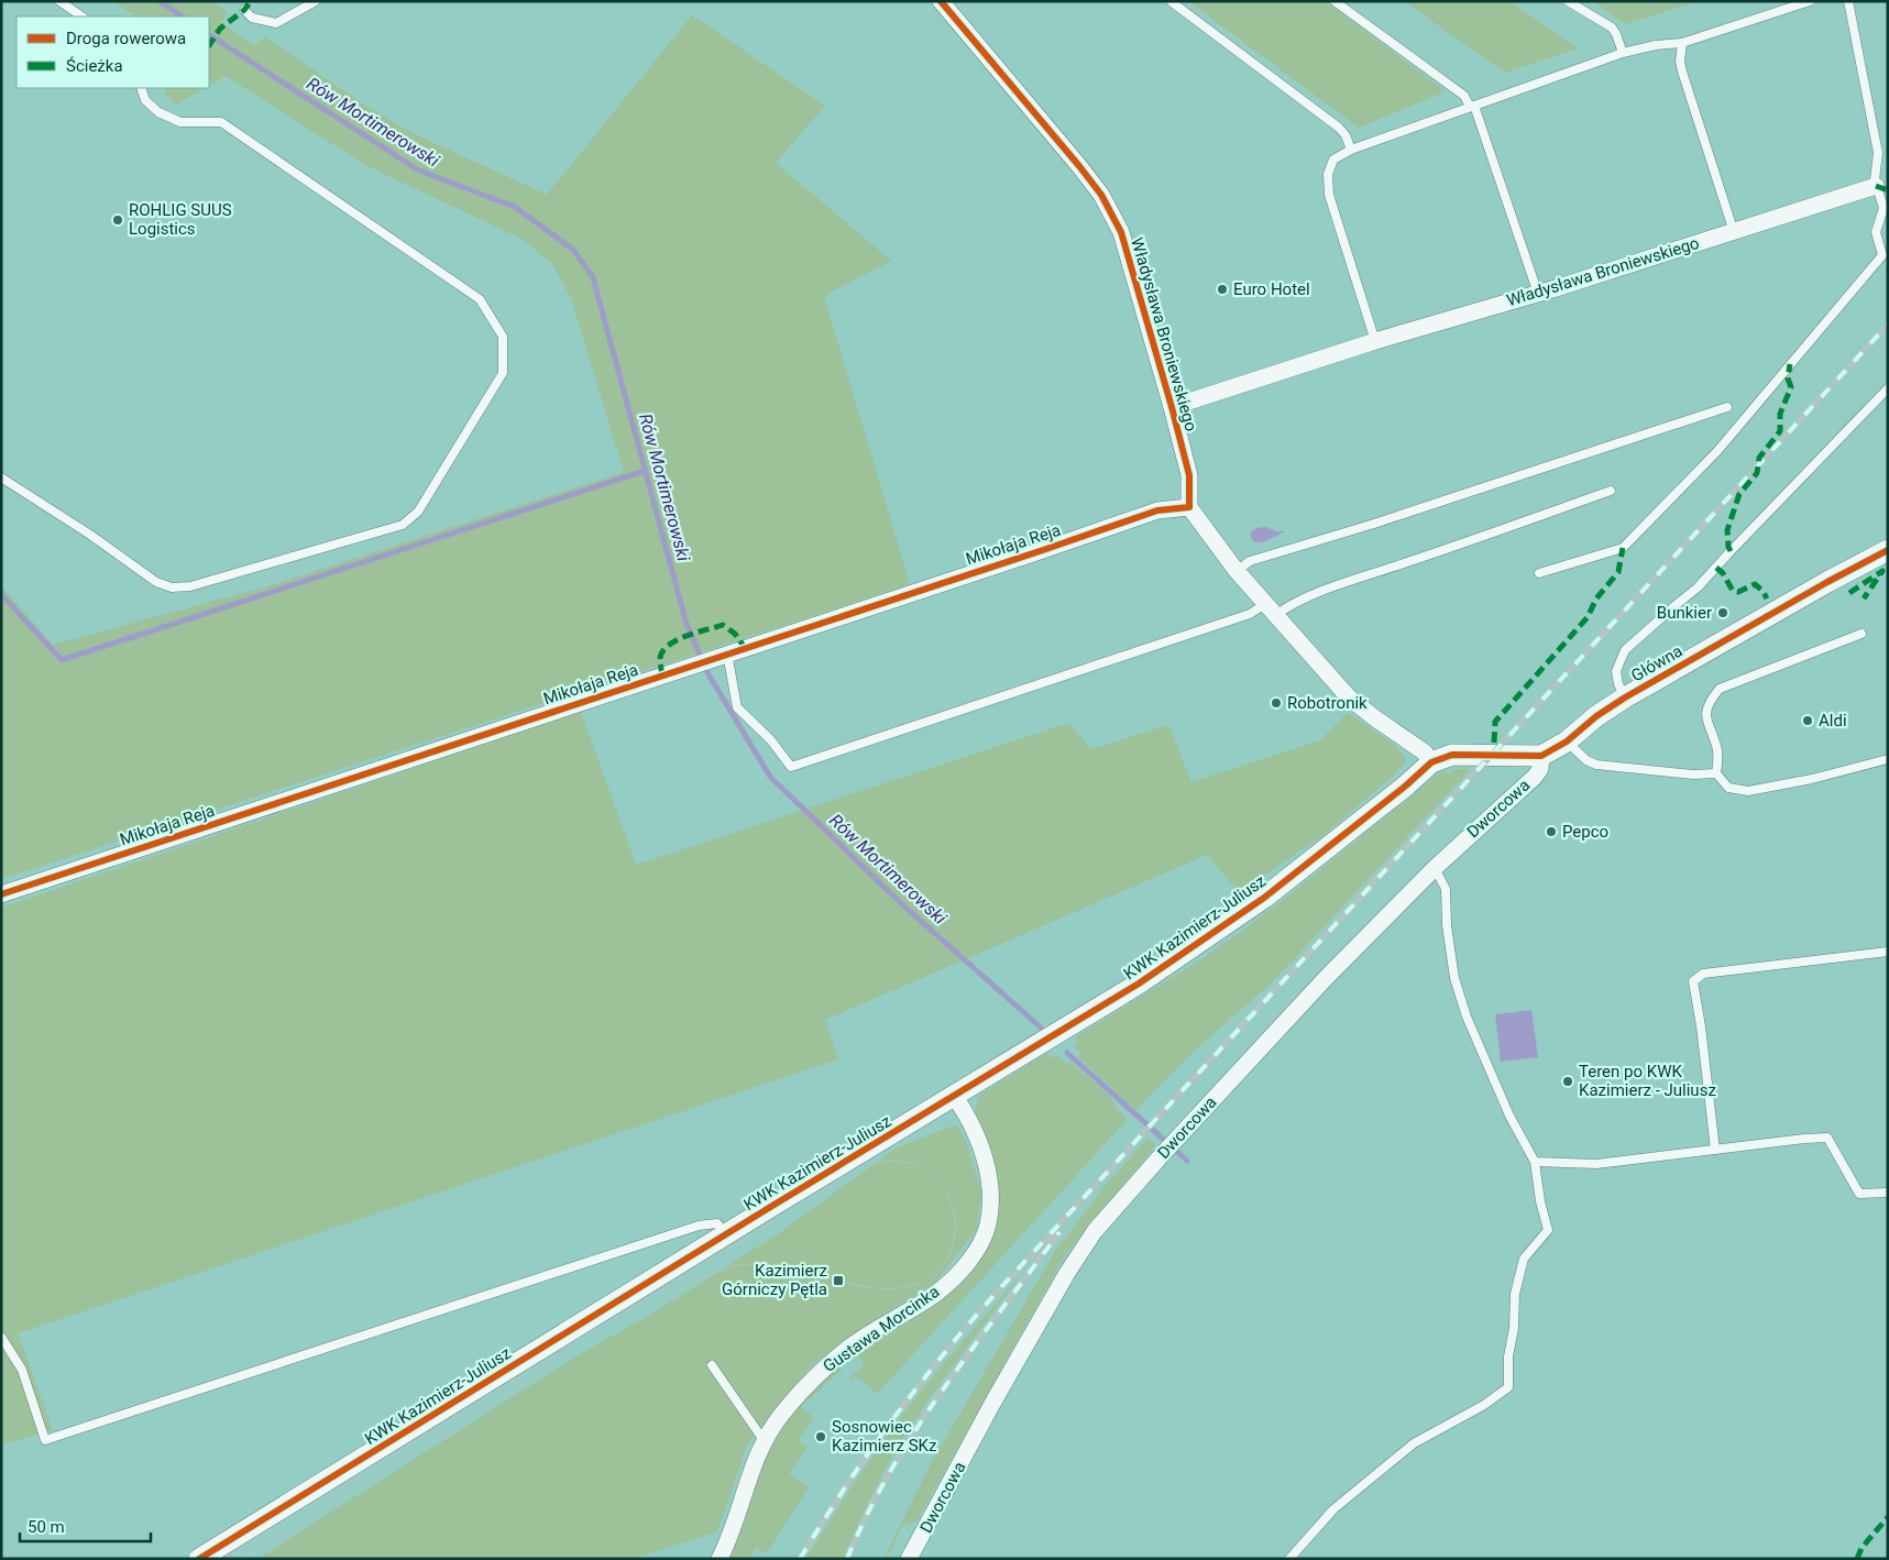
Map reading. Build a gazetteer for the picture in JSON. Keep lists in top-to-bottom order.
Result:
{
  "streets": {
    "street": [
      "Władysława Broniewskiego",
      "Mikołaja Reja",
      "Główna",
      "Dworcowa",
      "KWK Kazimierz-Juliusz",
      "Gustawa Morcinka"
    ]
  },
  "crossings": [
    ["Władysława Broniewskiego", "Mikołaja Reja"],
    ["Główna", "Dworcowa"],
    ["KWK Kazimierz-Juliusz", "Gustawa Morcinka"]
  ],
  "water": ["Rów Mortimerowski"],
  "places": {
    "other": [
      "ROHLIG SUUS Logistics",
      "Euro Hotel",
      "Bunkier",
      "Robotronik",
      "Aldi",
      "Pepco",
      "Teren po KWK Kazimierz - Juliusz",
      "Sosnowiec Kazimierz SKz"
    ],
    "transit": ["Kazimierz Górniczy Pętla"]
  },
  "legend": ["Droga rowerowa", "Ścieżka"],
  "scale_bar": "50 m"
}
